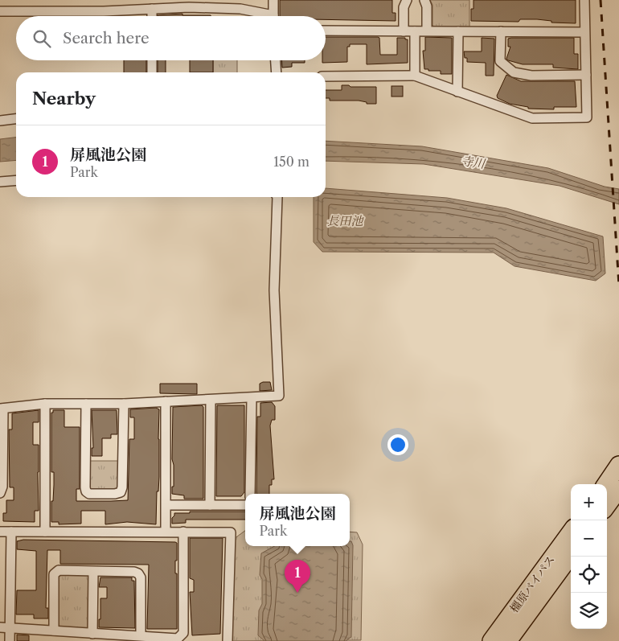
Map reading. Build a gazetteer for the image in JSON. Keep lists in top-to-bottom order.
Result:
{
  "streets": {
    "highway": ["橿原バイパス"]
  },
  "water": ["寺川", "長田池"],
  "page": {
    "search": "Search here",
    "heading": "Nearby",
    "list": [
      {
        "mark": "1",
        "name": "屏風池公園",
        "note": "Park",
        "value": "150 m"
      }
    ],
    "map_buttons": ["+", "−"],
    "popup": ["屏風池公園", "Park"],
    "pins": "1"
  }
}
